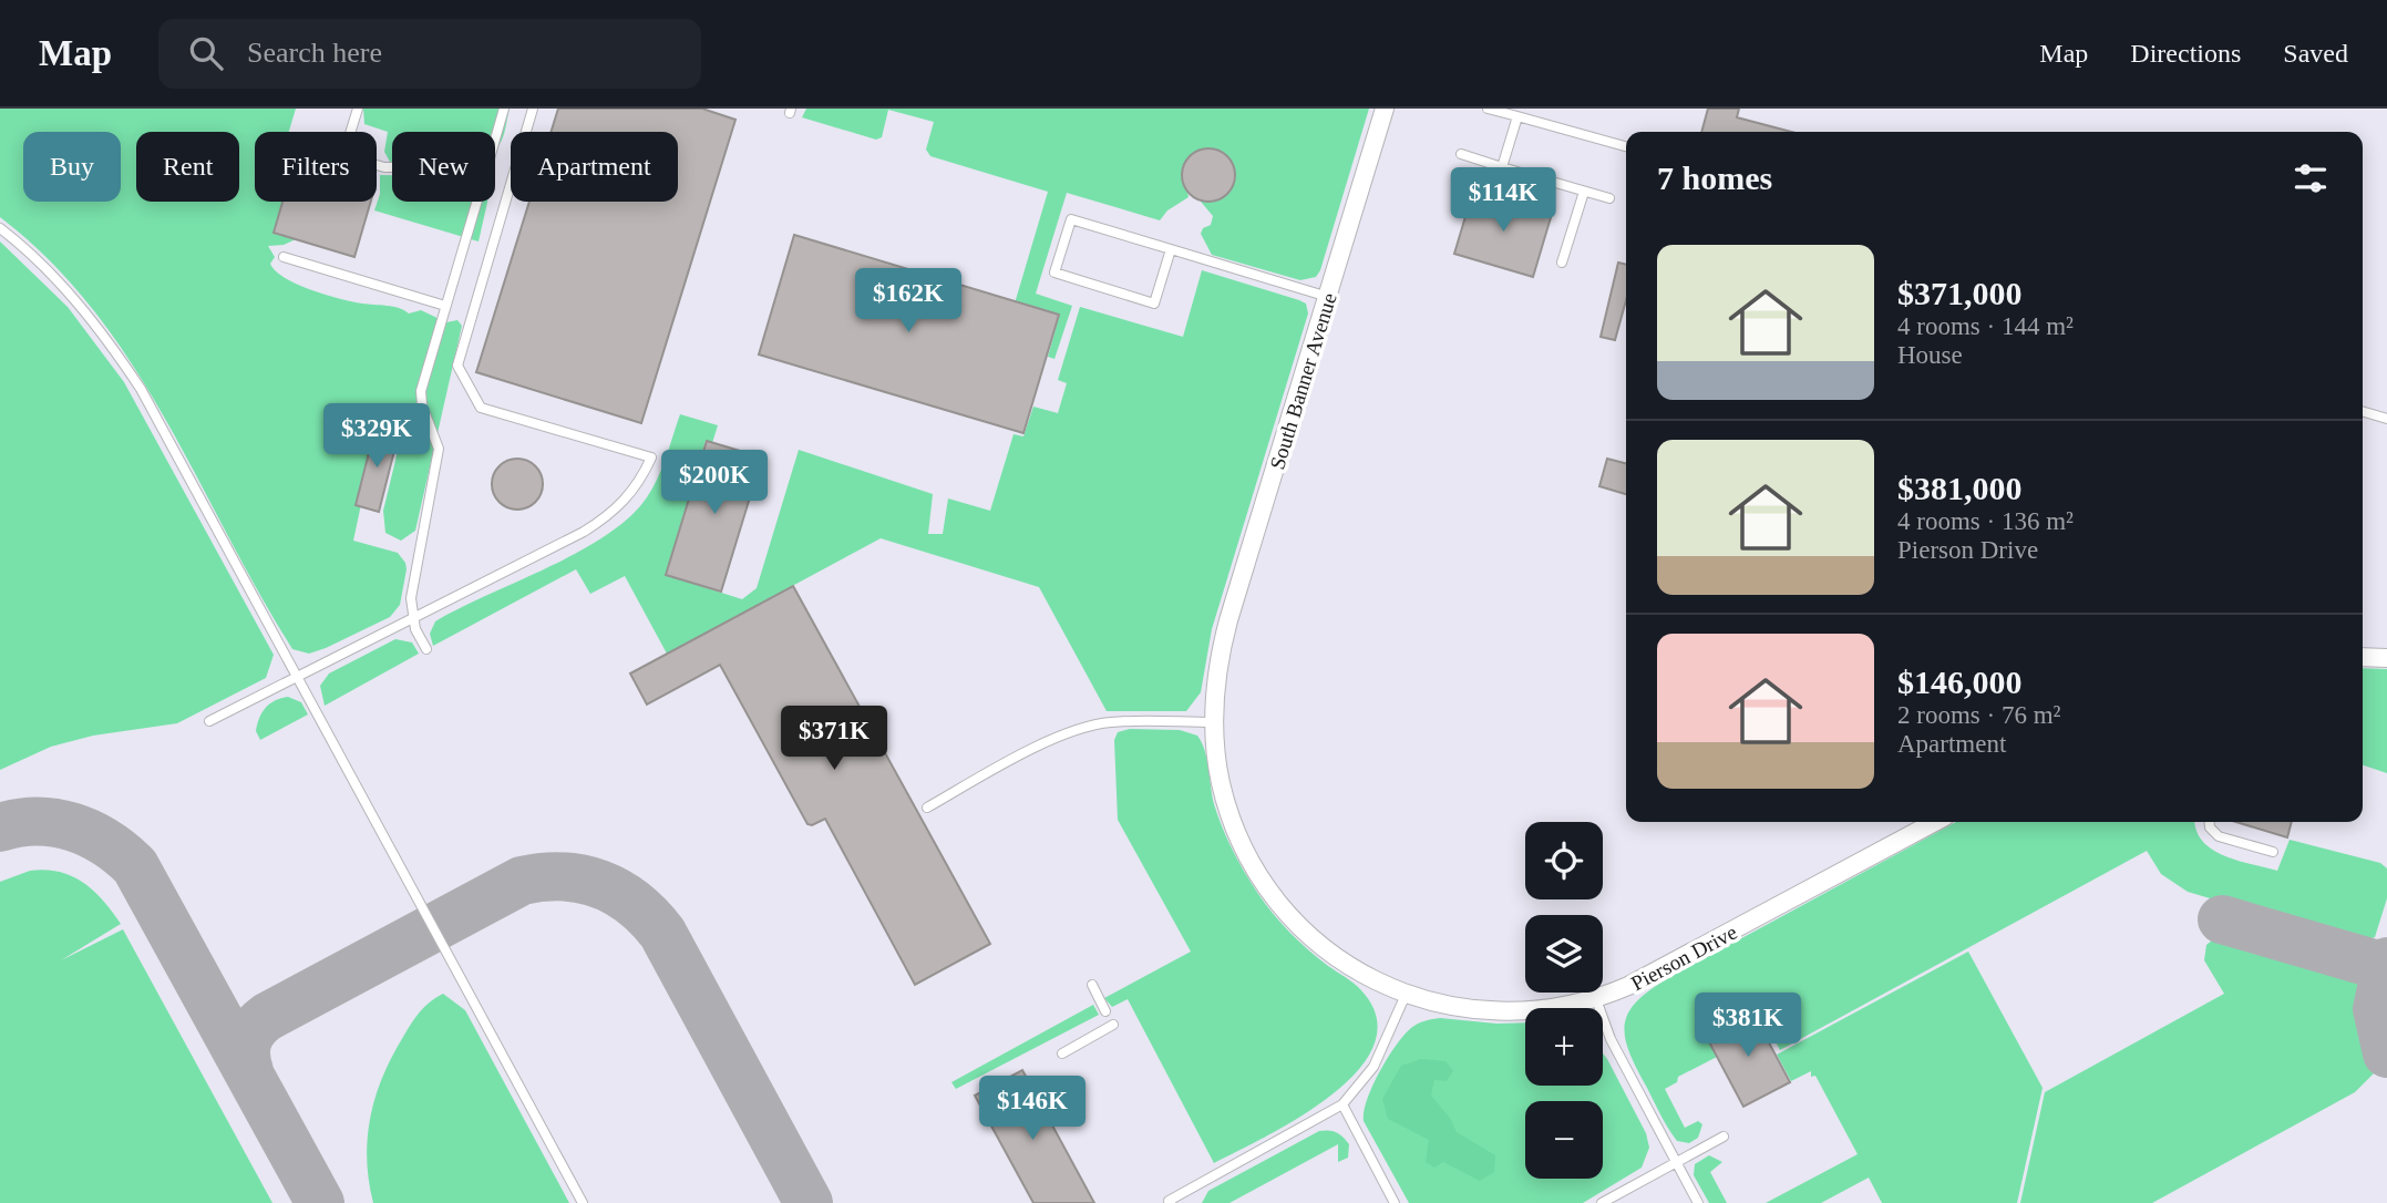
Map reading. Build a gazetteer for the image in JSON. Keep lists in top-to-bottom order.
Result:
{
  "streets": {
    "street": ["South Banner Avenue", "Pierson Drive"]
  },
  "crossings": [
    ["South Banner Avenue", "Pierson Drive"]
  ],
  "page": {
    "header": "Map",
    "search": "Search here",
    "nav": ["Map", "Directions", "Saved"],
    "chip": [
      "Buy",
      "Rent",
      "Filters",
      "New",
      "Apartment"
    ],
    "heading": "7 homes",
    "price": [
      "$114K",
      "$162K",
      "$329K",
      "$200K",
      "$371K",
      "$381K",
      "$146K"
    ],
    "list": [
      {
        "name": "$371,000",
        "note": "4 rooms · 144 m² · House"
      },
      {
        "name": "$381,000",
        "note": "4 rooms · 136 m² · Pierson Drive"
      },
      {
        "name": "$146,000",
        "note": "2 rooms · 76 m² · Apartment"
      }
    ],
    "map_buttons": ["+", "−"]
  }
}
